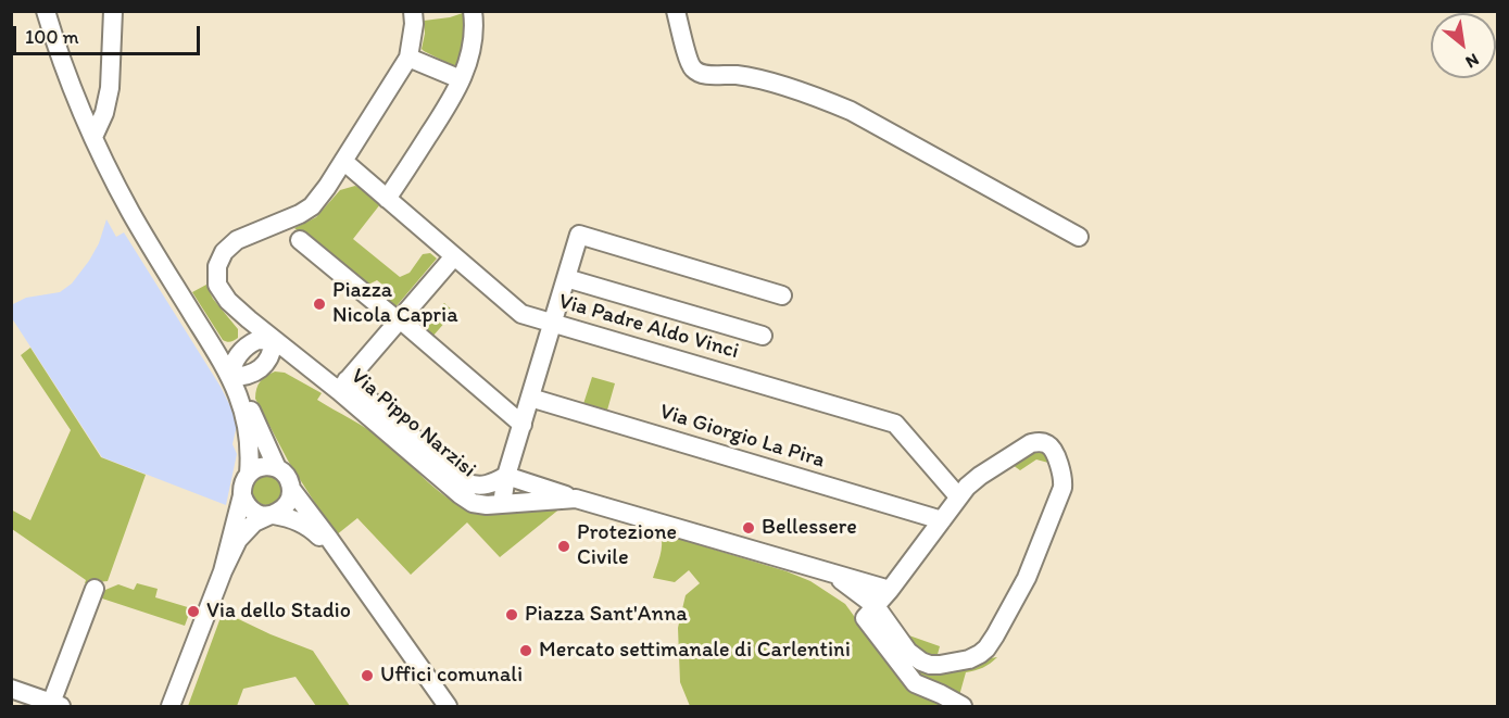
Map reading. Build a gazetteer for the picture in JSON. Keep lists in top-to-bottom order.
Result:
{
  "streets": {
    "street": ["Via Padre Aldo Vinci", "Via Pippo Narzisi", "Via Giorgio La Pira"]
  },
  "crossings": [
    ["Via Padre Aldo Vinci", "Via Pippo Narzisi"]
  ],
  "places": [
    "Piazza Nicola Capria",
    "Bellessere",
    "Protezione Civile",
    "Via dello Stadio",
    "Piazza Sant'Anna",
    "Mercato settimanale di Carlentini",
    "Uffici comunali"
  ],
  "scale_bar": "100 m",
  "north": "bottom right"
}
